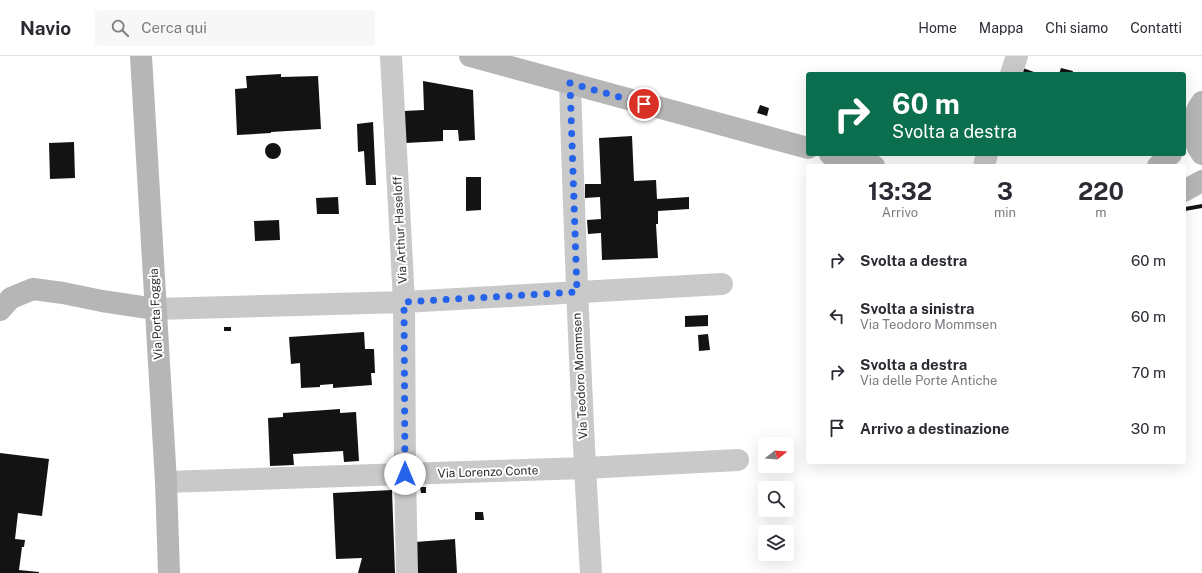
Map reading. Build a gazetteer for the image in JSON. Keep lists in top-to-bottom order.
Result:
{
  "streets": {
    "main road": ["Via Porta Foggia"],
    "street": ["Via Arthur Haseloff", "Via Teodoro Mommsen", "Via Lorenzo Conte"]
  },
  "crossings": [
    ["Via Arthur Haseloff", "Via Lorenzo Conte"],
    ["Via Porta Foggia", "Via Lorenzo Conte"],
    ["Via Teodoro Mommsen", "Via Lorenzo Conte"]
  ],
  "north": "right",
  "page": {
    "header": "Navio",
    "search": "Cerca qui",
    "nav": [
      "Home",
      "Mappa",
      "Chi siamo",
      "Contatti"
    ],
    "turn": ["60 m", "Svolta a destra"],
    "eta": [
      "13:32",
      "Arrivo",
      "3",
      "min",
      "220",
      "m"
    ],
    "list": [
      {
        "name": "Svolta a destra",
        "value": "60 m"
      },
      {
        "name": "Svolta a sinistra",
        "note": "Via Teodoro Mommsen",
        "value": "60 m"
      },
      {
        "name": "Svolta a destra",
        "note": "Via delle Porte Antiche",
        "value": "70 m"
      },
      {
        "name": "Arrivo a destinazione",
        "value": "30 m"
      }
    ]
  }
}
